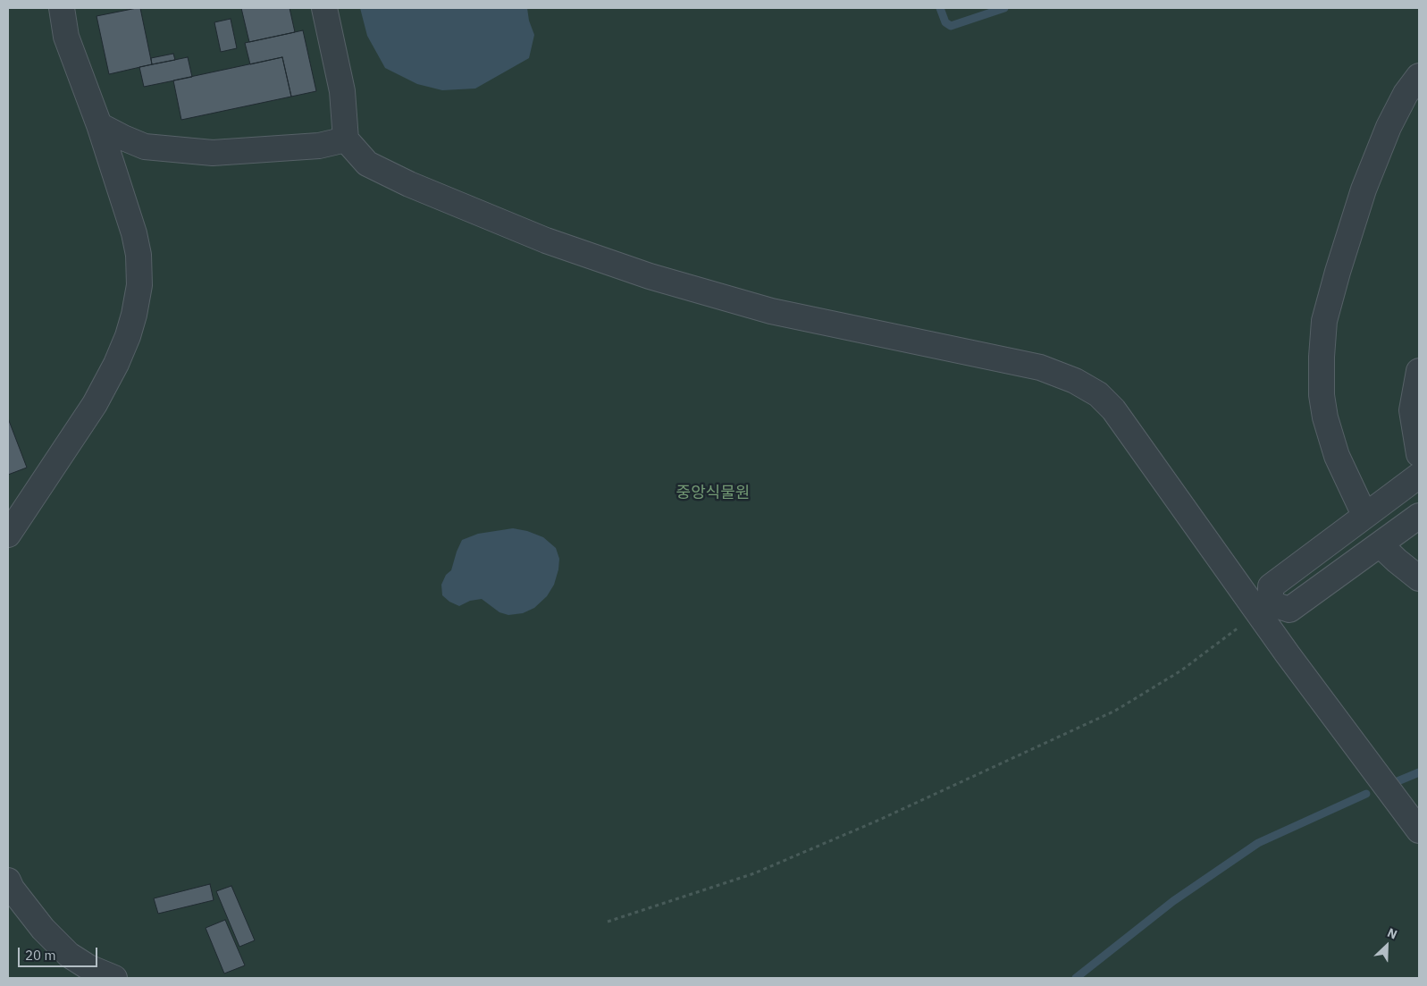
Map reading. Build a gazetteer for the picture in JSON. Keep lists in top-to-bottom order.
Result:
{
  "parks": ["중앙식물원"],
  "scale_bar": "20 m",
  "north": "top right"
}
